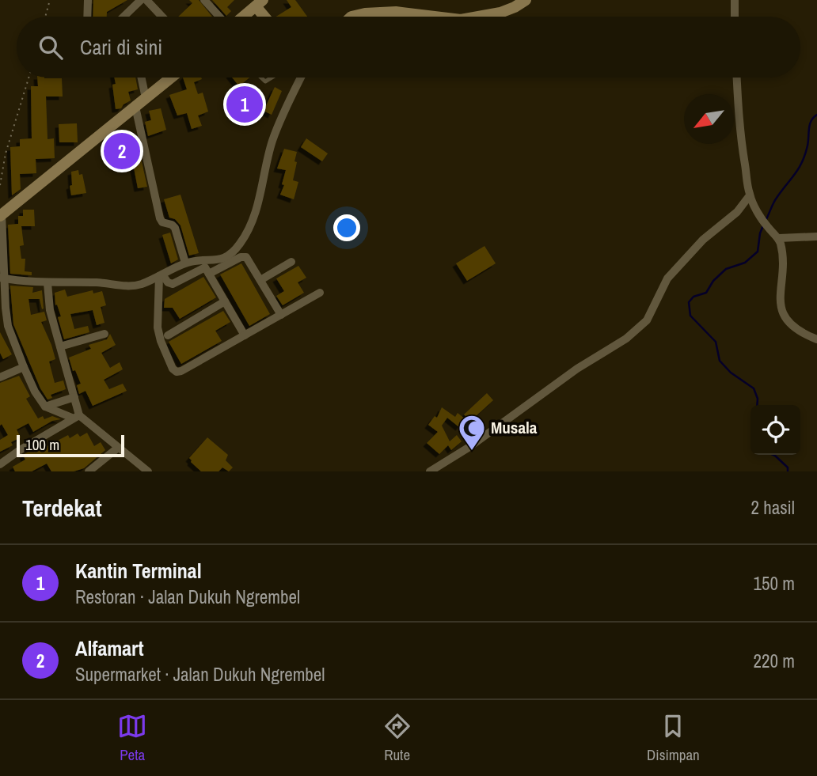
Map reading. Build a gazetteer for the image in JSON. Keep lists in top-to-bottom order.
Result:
{
  "places": {
    "mosque": ["Musala"]
  },
  "scale_bar": "100 m",
  "north": "bottom left",
  "page": {
    "search": "Cari di sini",
    "pins": ["1", "2"],
    "scale": "100 m",
    "heading": ["Terdekat", "2 hasil"],
    "list": [
      {
        "mark": "1",
        "name": "Kantin Terminal",
        "note": "Restoran · Jalan Dukuh Ngrembel",
        "value": "150 m"
      },
      {
        "mark": "2",
        "name": "Alfamart",
        "note": "Supermarket · Jalan Dukuh Ngrembel",
        "value": "220 m"
      }
    ],
    "nav": ["Peta", "Rute", "Disimpan"]
  }
}
